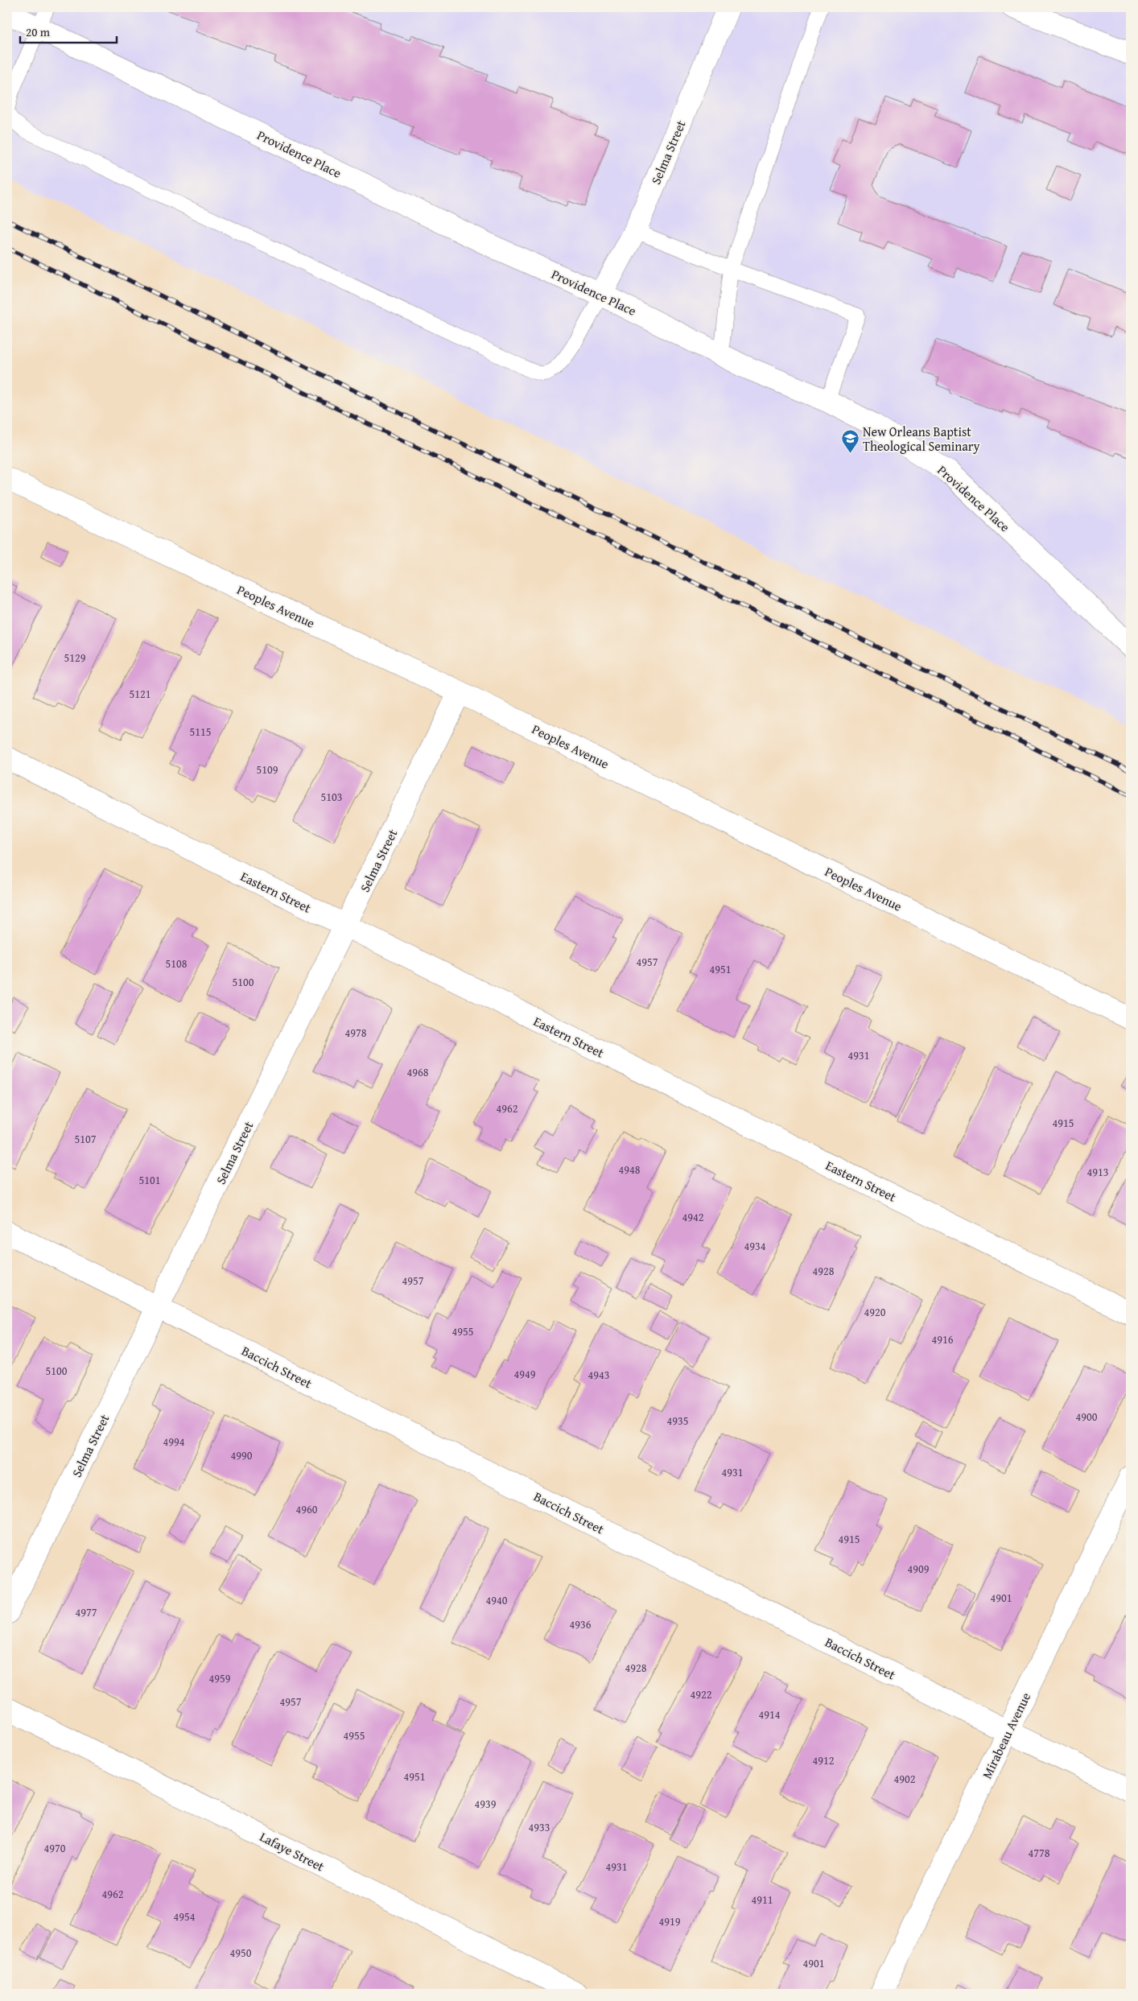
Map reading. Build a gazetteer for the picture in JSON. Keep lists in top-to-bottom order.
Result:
{
  "streets": {
    "street": [
      "Selma Street",
      "Providence Place",
      "Peoples Avenue",
      "Eastern Street",
      "Baccich Street",
      "Mirabeau Avenue",
      "Lafaye Street"
    ]
  },
  "crossings": [
    ["Selma Street", "Providence Place"],
    ["Selma Street", "Peoples Avenue"],
    ["Selma Street", "Eastern Street"],
    ["Selma Street", "Baccich Street"],
    ["Baccich Street", "Mirabeau Avenue"]
  ],
  "places": {
    "school or university": ["New Orleans Baptist Theological Seminary"]
  },
  "house_numbers": [
    "5129",
    "5121",
    "5115",
    "5109",
    "5103",
    "4957",
    "5108",
    "4951",
    "5100",
    "4978",
    "4931",
    "4968",
    "4962",
    "4915",
    "5107",
    "4948",
    "4913",
    "5101",
    "4942",
    "4934",
    "4928",
    "4957",
    "4920",
    "4955",
    "4916",
    "5100",
    "4949",
    "4943",
    "4900",
    "4935",
    "4994",
    "4990",
    "4931",
    "4960",
    "4915",
    "4909",
    "4901",
    "4940",
    "4977",
    "4936",
    "4928",
    "4959",
    "4922",
    "4957",
    "4914",
    "4955",
    "4912",
    "4951",
    "4902",
    "4939",
    "4933",
    "4970",
    "4778",
    "4931",
    "4962",
    "4911",
    "4954",
    "4919",
    "4950",
    "4901"
  ],
  "scale_bar": "20 m"
}
